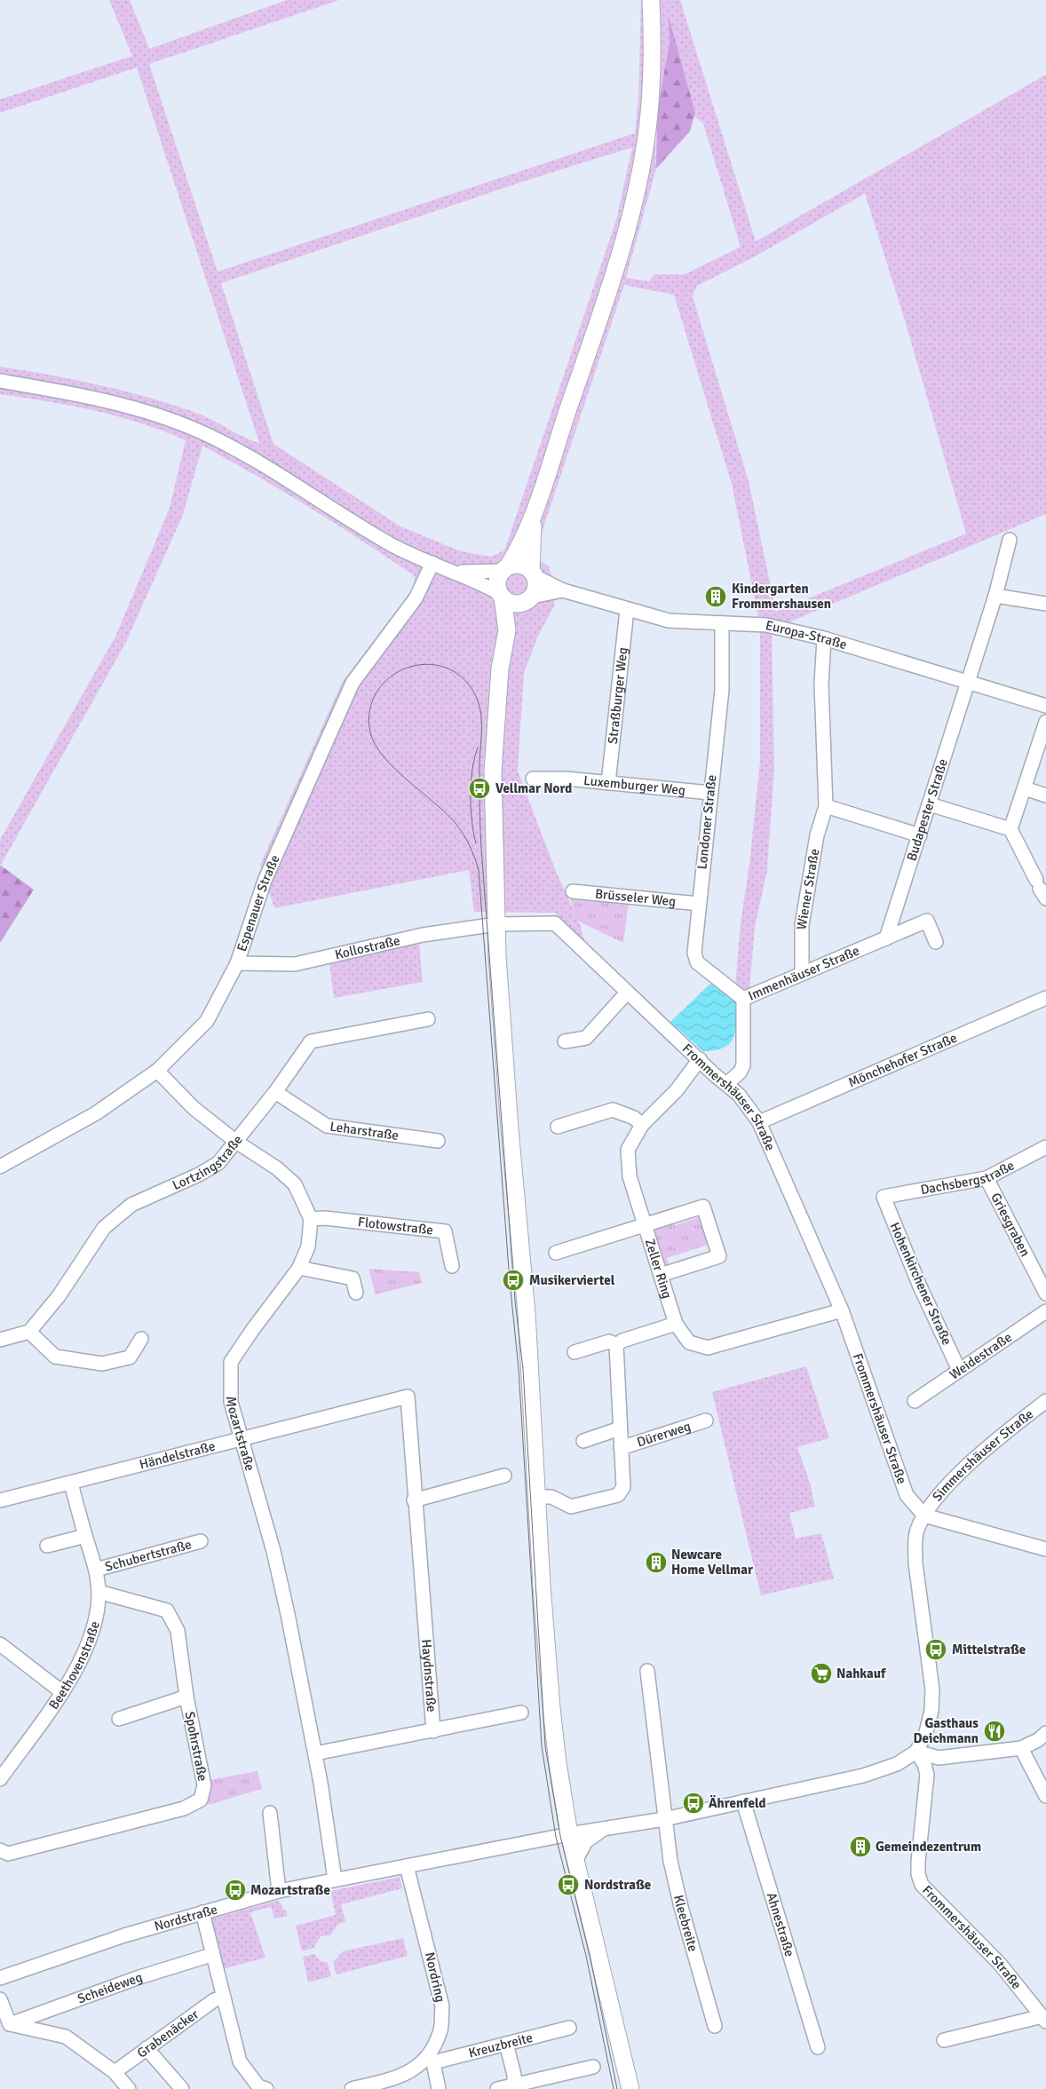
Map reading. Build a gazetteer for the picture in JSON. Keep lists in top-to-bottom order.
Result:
{
  "streets": {
    "street": [
      "Europa-Straße",
      "Straßburger Weg",
      "Luxemburger Weg",
      "Budapester Straße",
      "Londoner Straße",
      "Wiener Straße",
      "Brüsseler Weg",
      "Espenauer Straße",
      "Kollostraße",
      "Immenhäuser Straße",
      "Mönchehofer Straße",
      "Frommershäuser Straße",
      "Leharstraße",
      "Lortzingstraße",
      "Dachsbergstraße",
      "Griesgraben",
      "Flotowstraße",
      "Zeller Ring",
      "Hohenkirchener Straße",
      "Weidestraße",
      "Mozartstraße",
      "Dürerweg",
      "Händelstraße",
      "Simmershäuser Straße",
      "Schubertstraße",
      "Beethovenstraße",
      "Haydnstraße",
      "Spohrstraße",
      "Nordstraße",
      "Kleebreite",
      "Ahnestraße",
      "Nordring",
      "Scheideweg",
      "Grabenäcker",
      "Kreuzbreite"
    ]
  },
  "crossings": [
    ["Europa-Straße", "Straßburger Weg"],
    ["Europa-Straße", "Budapester Straße"],
    ["Europa-Straße", "Londoner Straße"],
    ["Europa-Straße", "Wiener Straße"],
    ["Straßburger Weg", "Luxemburger Weg"],
    ["Luxemburger Weg", "Londoner Straße"],
    ["Budapester Straße", "Immenhäuser Straße"],
    ["Londoner Straße", "Brüsseler Weg"],
    ["Londoner Straße", "Immenhäuser Straße"],
    ["Wiener Straße", "Immenhäuser Straße"],
    ["Espenauer Straße", "Kollostraße"],
    ["Kollostraße", "Frommershäuser Straße"],
    ["Immenhäuser Straße", "Frommershäuser Straße"],
    ["Mönchehofer Straße", "Frommershäuser Straße"],
    ["Frommershäuser Straße", "Zeller Ring"],
    ["Frommershäuser Straße", "Simmershäuser Straße"],
    ["Frommershäuser Straße", "Nordstraße"],
    ["Leharstraße", "Lortzingstraße"],
    ["Dachsbergstraße", "Griesgraben"],
    ["Dachsbergstraße", "Hohenkirchener Straße"],
    ["Flotowstraße", "Mozartstraße"],
    ["Hohenkirchener Straße", "Weidestraße"],
    ["Mozartstraße", "Händelstraße"],
    ["Mozartstraße", "Haydnstraße"],
    ["Mozartstraße", "Nordstraße"],
    ["Händelstraße", "Beethovenstraße"],
    ["Händelstraße", "Haydnstraße"],
    ["Schubertstraße", "Beethovenstraße"],
    ["Beethovenstraße", "Spohrstraße"],
    ["Nordstraße", "Kleebreite"],
    ["Nordstraße", "Ahnestraße"],
    ["Nordstraße", "Nordring"],
    ["Nordring", "Kreuzbreite"]
  ],
  "places": {
    "building": ["Kindergarten Frommershausen", "Newcare Home Vellmar", "Gemeindezentrum"],
    "bus stop": [
      "Vellmar Nord",
      "Musikerviertel",
      "Mittelstraße",
      "Ährenfeld",
      "Nordstraße",
      "Mozartstraße"
    ],
    "supermarket": ["Nahkauf"],
    "restaurant": ["Gasthaus Deichmann"]
  }
}
